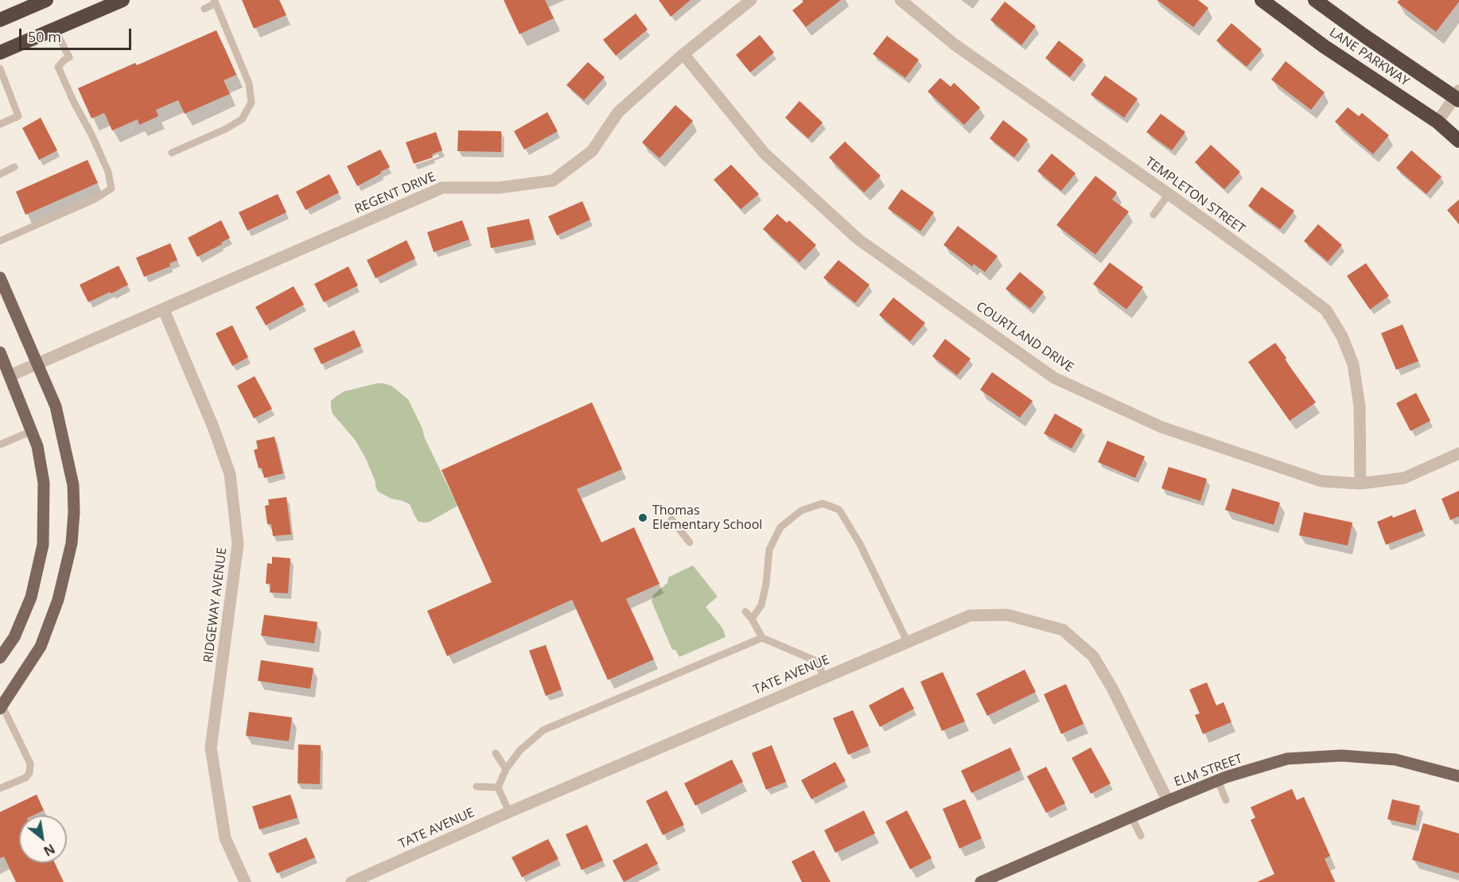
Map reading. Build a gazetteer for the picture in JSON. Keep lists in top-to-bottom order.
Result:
{
  "streets": {
    "highway": ["LANE PARKWAY"],
    "main road": ["ELM STREET"],
    "street": [
      "REGENT DRIVE",
      "TEMPLETON STREET",
      "COURTLAND DRIVE",
      "RIDGEWAY AVENUE",
      "TATE AVENUE"
    ]
  },
  "crossings": [
    ["REGENT DRIVE", "COURTLAND DRIVE"],
    ["REGENT DRIVE", "RIDGEWAY AVENUE"],
    ["TEMPLETON STREET", "COURTLAND DRIVE"],
    ["TATE AVENUE", "ELM STREET"]
  ],
  "places": ["Thomas Elementary School"],
  "scale_bar": "50 m",
  "north": "bottom right"
}
